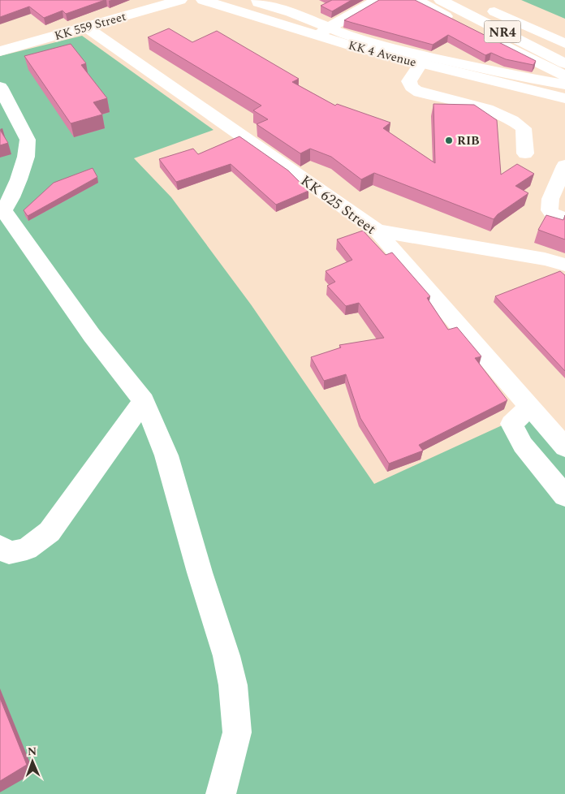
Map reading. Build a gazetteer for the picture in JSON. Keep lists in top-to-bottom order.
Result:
{
  "streets": {
    "main road": [
      "KK 559 Street",
      "NR4",
      "KK 4 Avenue",
      "KK 625 Street"
    ]
  },
  "crossings": [
    ["KK 559 Street", "KK 625 Street"]
  ],
  "places": ["RIB"],
  "north": "top"
}
